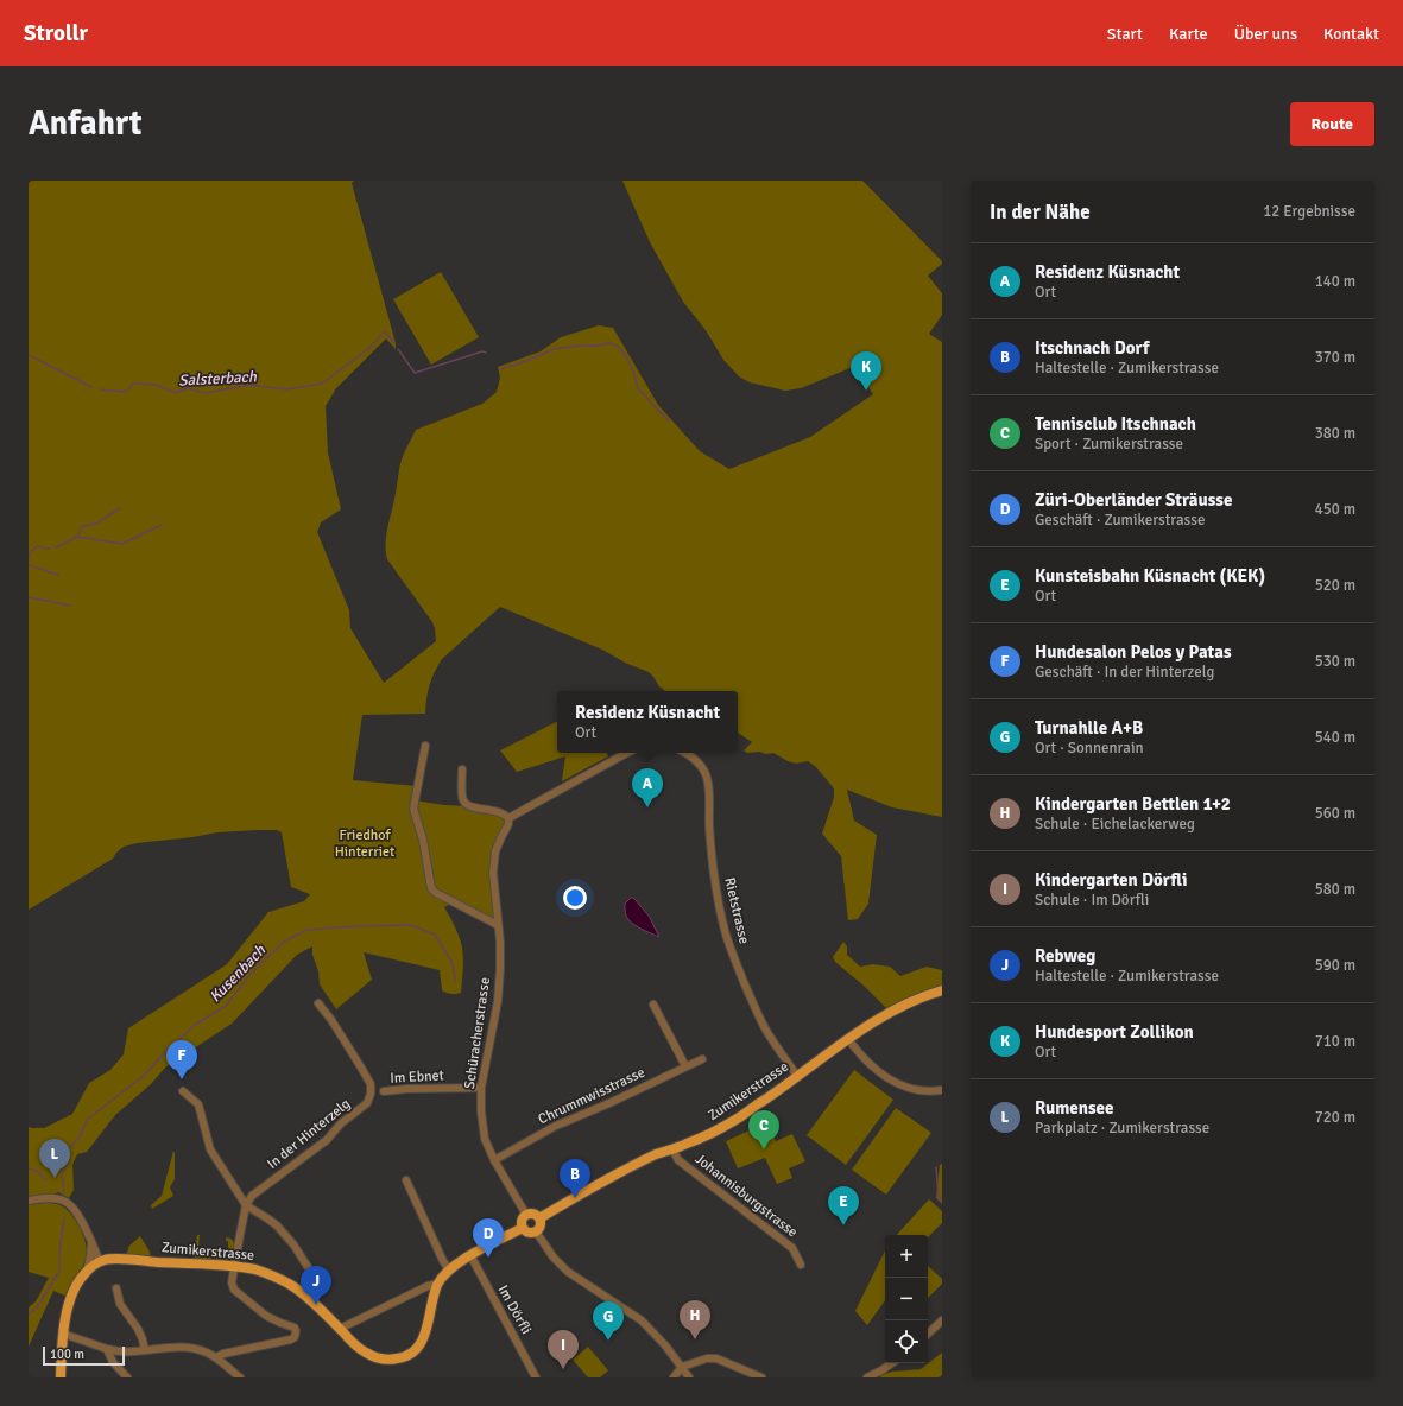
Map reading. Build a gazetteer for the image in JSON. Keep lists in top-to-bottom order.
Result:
{
  "streets": {
    "main road": ["Zumikerstrasse"],
    "street": [
      "Rietstrasse",
      "Schüracherstrasse",
      "Im Ebnet",
      "Chrummwisstrasse",
      "In der Hinterzelg",
      "Johannisburgstrasse",
      "Im Dörfli"
    ]
  },
  "crossings": [
    ["Rietstrasse", "Zumikerstrasse"],
    ["Schüracherstrasse", "Im Ebnet"],
    ["Schüracherstrasse", "Zumikerstrasse"],
    ["Schüracherstrasse", "Chrummwisstrasse"],
    ["Zumikerstrasse", "Johannisburgstrasse"],
    ["Zumikerstrasse", "Im Dörfli"]
  ],
  "water": ["Salsterbach", "Kusenbach"],
  "parks": ["Friedhof Hinterriet"],
  "scale_bar": "100 m",
  "page": {
    "header": "Strollr",
    "nav": [
      "Start",
      "Karte",
      "Über uns",
      "Kontakt"
    ],
    "buttons": "Route",
    "title": "Anfahrt",
    "heading": ["In der Nähe", "12 Ergebnisse"],
    "list": [
      {
        "mark": "A",
        "name": "Residenz Küsnacht",
        "note": "Ort",
        "value": "140 m"
      },
      {
        "mark": "B",
        "name": "Itschnach Dorf",
        "note": "Haltestelle · Zumikerstrasse",
        "value": "370 m"
      },
      {
        "mark": "C",
        "name": "Tennisclub Itschnach",
        "note": "Sport · Zumikerstrasse",
        "value": "380 m"
      },
      {
        "mark": "D",
        "name": "Züri-Oberländer Sträusse",
        "note": "Geschäft · Zumikerstrasse",
        "value": "450 m"
      },
      {
        "mark": "E",
        "name": "Kunsteisbahn Küsnacht (KEK)",
        "note": "Ort",
        "value": "520 m"
      },
      {
        "mark": "F",
        "name": "Hundesalon Pelos y Patas",
        "note": "Geschäft · In der Hinterzelg",
        "value": "530 m"
      },
      {
        "mark": "G",
        "name": "Turnahlle A+B",
        "note": "Ort · Sonnenrain",
        "value": "540 m"
      },
      {
        "mark": "H",
        "name": "Kindergarten Bettlen 1+2",
        "note": "Schule · Eichelackerweg",
        "value": "560 m"
      },
      {
        "mark": "I",
        "name": "Kindergarten Dörfli",
        "note": "Schule · Im Dörfli",
        "value": "580 m"
      },
      {
        "mark": "J",
        "name": "Rebweg",
        "note": "Haltestelle · Zumikerstrasse",
        "value": "590 m"
      },
      {
        "mark": "K",
        "name": "Hundesport Zollikon",
        "note": "Ort",
        "value": "710 m"
      },
      {
        "mark": "L",
        "name": "Rumensee",
        "note": "Parkplatz · Zumikerstrasse",
        "value": "720 m"
      }
    ],
    "pins": [
      "K",
      "A",
      "F",
      "C",
      "L",
      "B",
      "E",
      "D",
      "J",
      "H",
      "G",
      "I"
    ],
    "popup": ["Residenz Küsnacht", "Ort"],
    "map_buttons": ["+", "−"],
    "scale": "100 m"
  }
}
